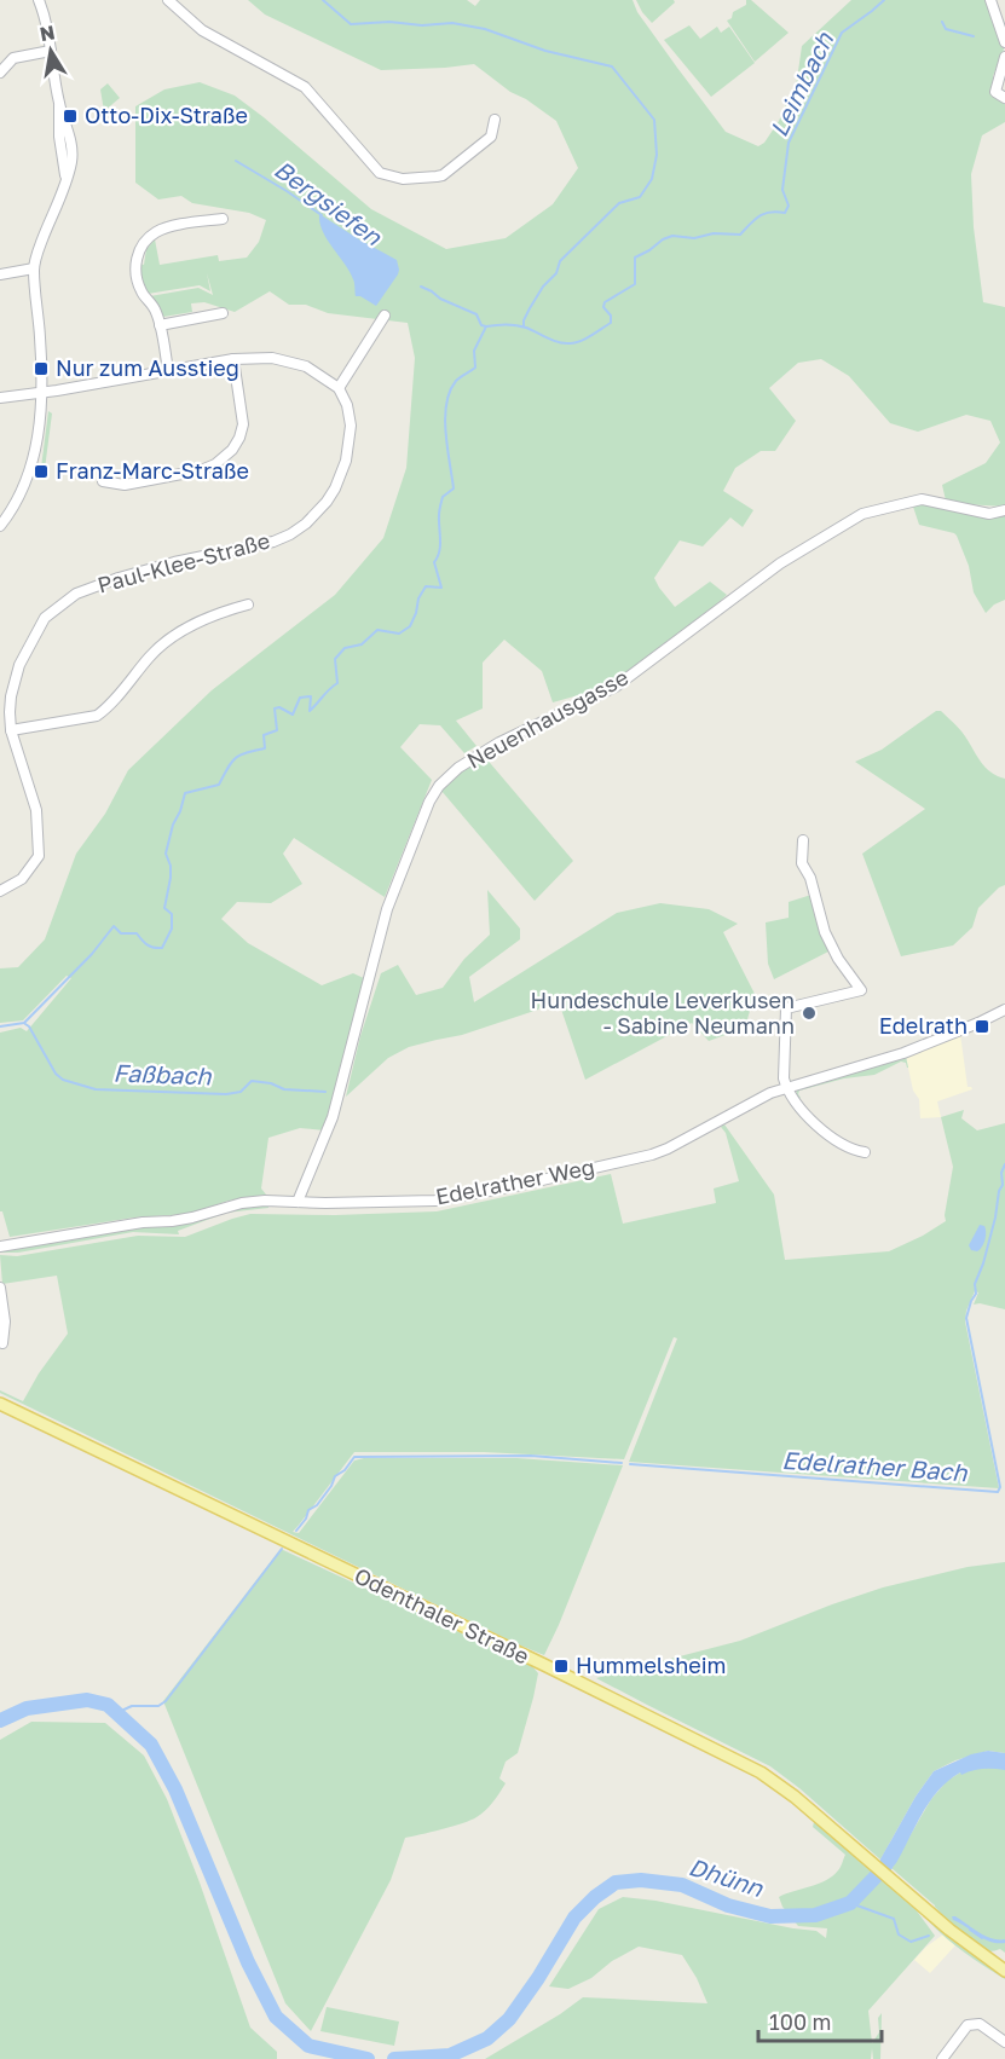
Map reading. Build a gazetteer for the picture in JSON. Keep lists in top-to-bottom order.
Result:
{
  "streets": {
    "main road": ["Odenthaler Straße"],
    "street": ["Paul-Klee-Straße", "Neuenhausgasse", "Edelrather Weg"]
  },
  "crossings": [
    ["Neuenhausgasse", "Edelrather Weg"]
  ],
  "water": [
    "Leimbach",
    "Bergsiefen",
    "Faßbach",
    "Edelrather Bach",
    "Dhünn"
  ],
  "places": {
    "transit": [
      "Otto-Dix-Straße",
      "Nur zum Ausstieg",
      "Franz-Marc-Straße",
      "Edelrath",
      "Hummelsheim"
    ],
    "other": ["Hundeschule Leverkusen - Sabine Neumann"]
  },
  "scale_bar": "100 m",
  "north": "top"
}
